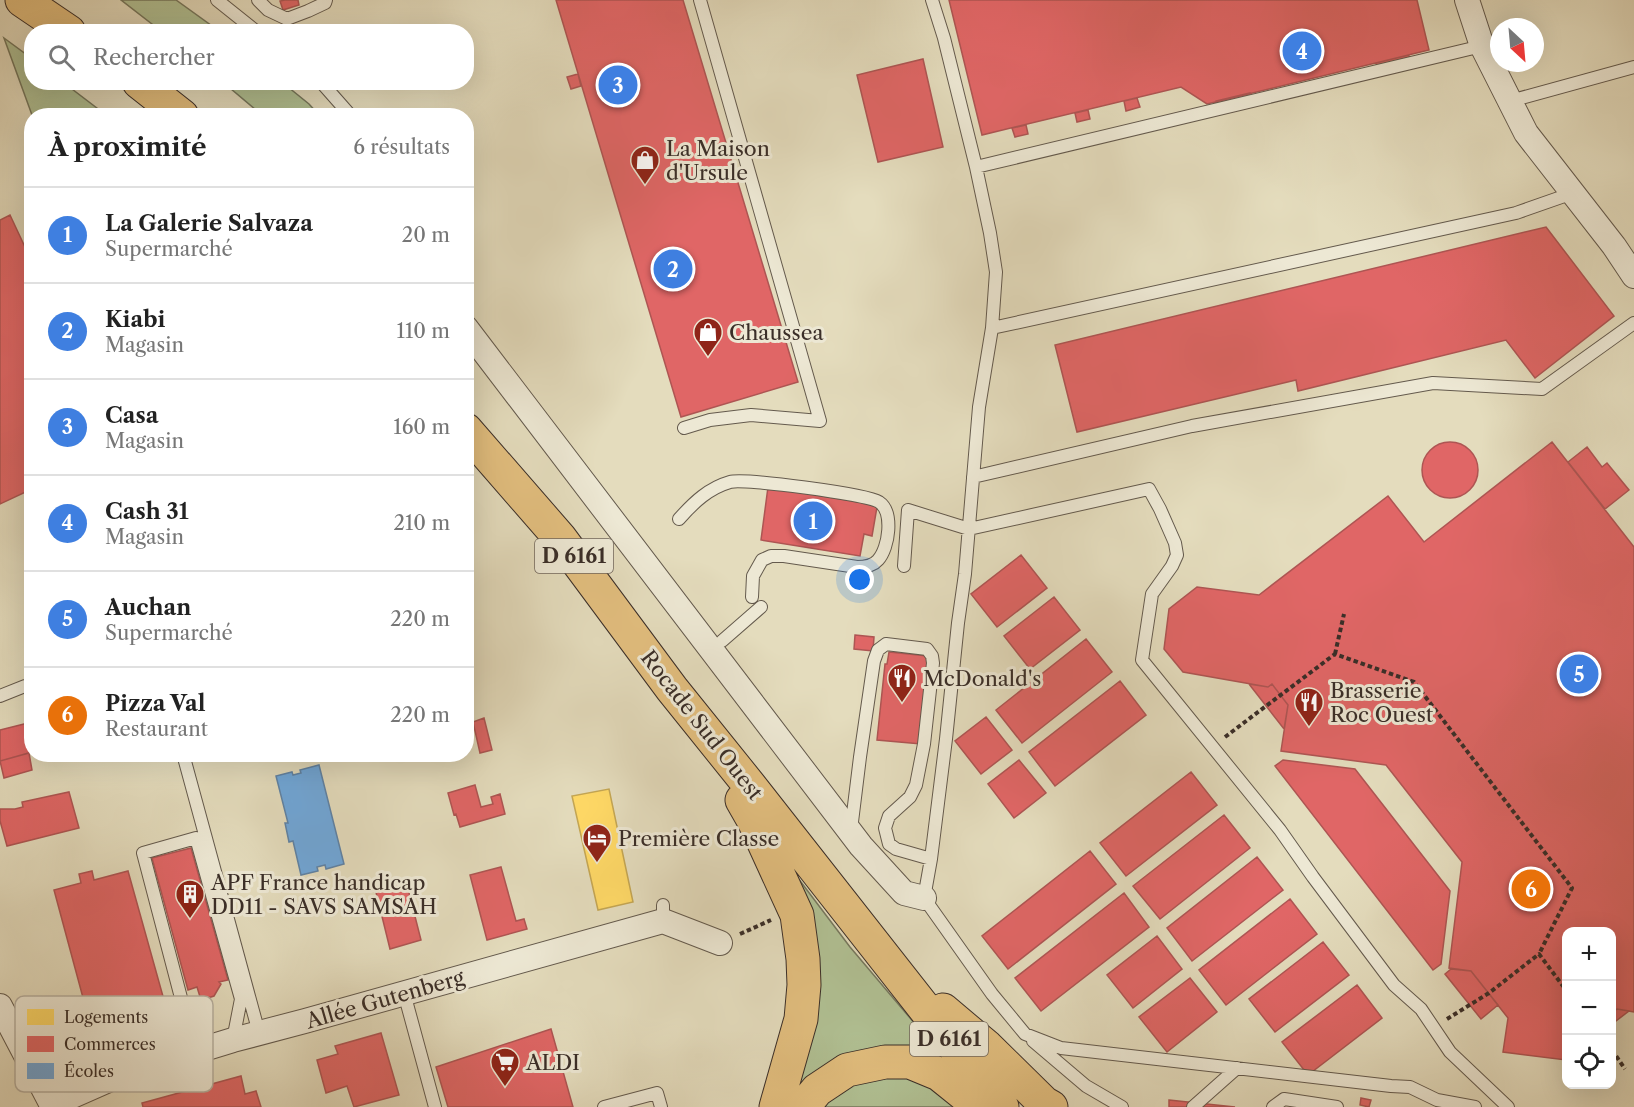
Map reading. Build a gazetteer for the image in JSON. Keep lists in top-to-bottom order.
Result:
{
  "streets": {
    "main road": ["D 6161", "Rocade Sud Ouest"],
    "street": ["Allée Gutenberg"]
  },
  "places": {
    "shop": ["La Maison d'Ursule", "Chaussea"],
    "restaurant": ["McDonald's", "Brasserie Roc Ouest"],
    "hotel": ["Première Classe"],
    "building": ["APF France handicap DD11 - SAVS SAMSAH"],
    "supermarket": ["ALDI"]
  },
  "legend": ["Logements", "Commerces", "Écoles"],
  "north": "bottom right",
  "page": {
    "search": "Rechercher",
    "pins": [
      "4",
      "3",
      "2",
      "1",
      "5",
      "6"
    ],
    "heading": ["À proximité", "6 résultats"],
    "list": [
      {
        "mark": "1",
        "name": "La Galerie Salvaza",
        "note": "Supermarché",
        "value": "20 m"
      },
      {
        "mark": "2",
        "name": "Kiabi",
        "note": "Magasin",
        "value": "110 m"
      },
      {
        "mark": "3",
        "name": "Casa",
        "note": "Magasin",
        "value": "160 m"
      },
      {
        "mark": "4",
        "name": "Cash 31",
        "note": "Magasin",
        "value": "210 m"
      },
      {
        "mark": "5",
        "name": "Auchan",
        "note": "Supermarché",
        "value": "220 m"
      },
      {
        "mark": "6",
        "name": "Pizza Val",
        "note": "Restaurant",
        "value": "220 m"
      }
    ],
    "map_buttons": ["+", "−"]
  }
}
